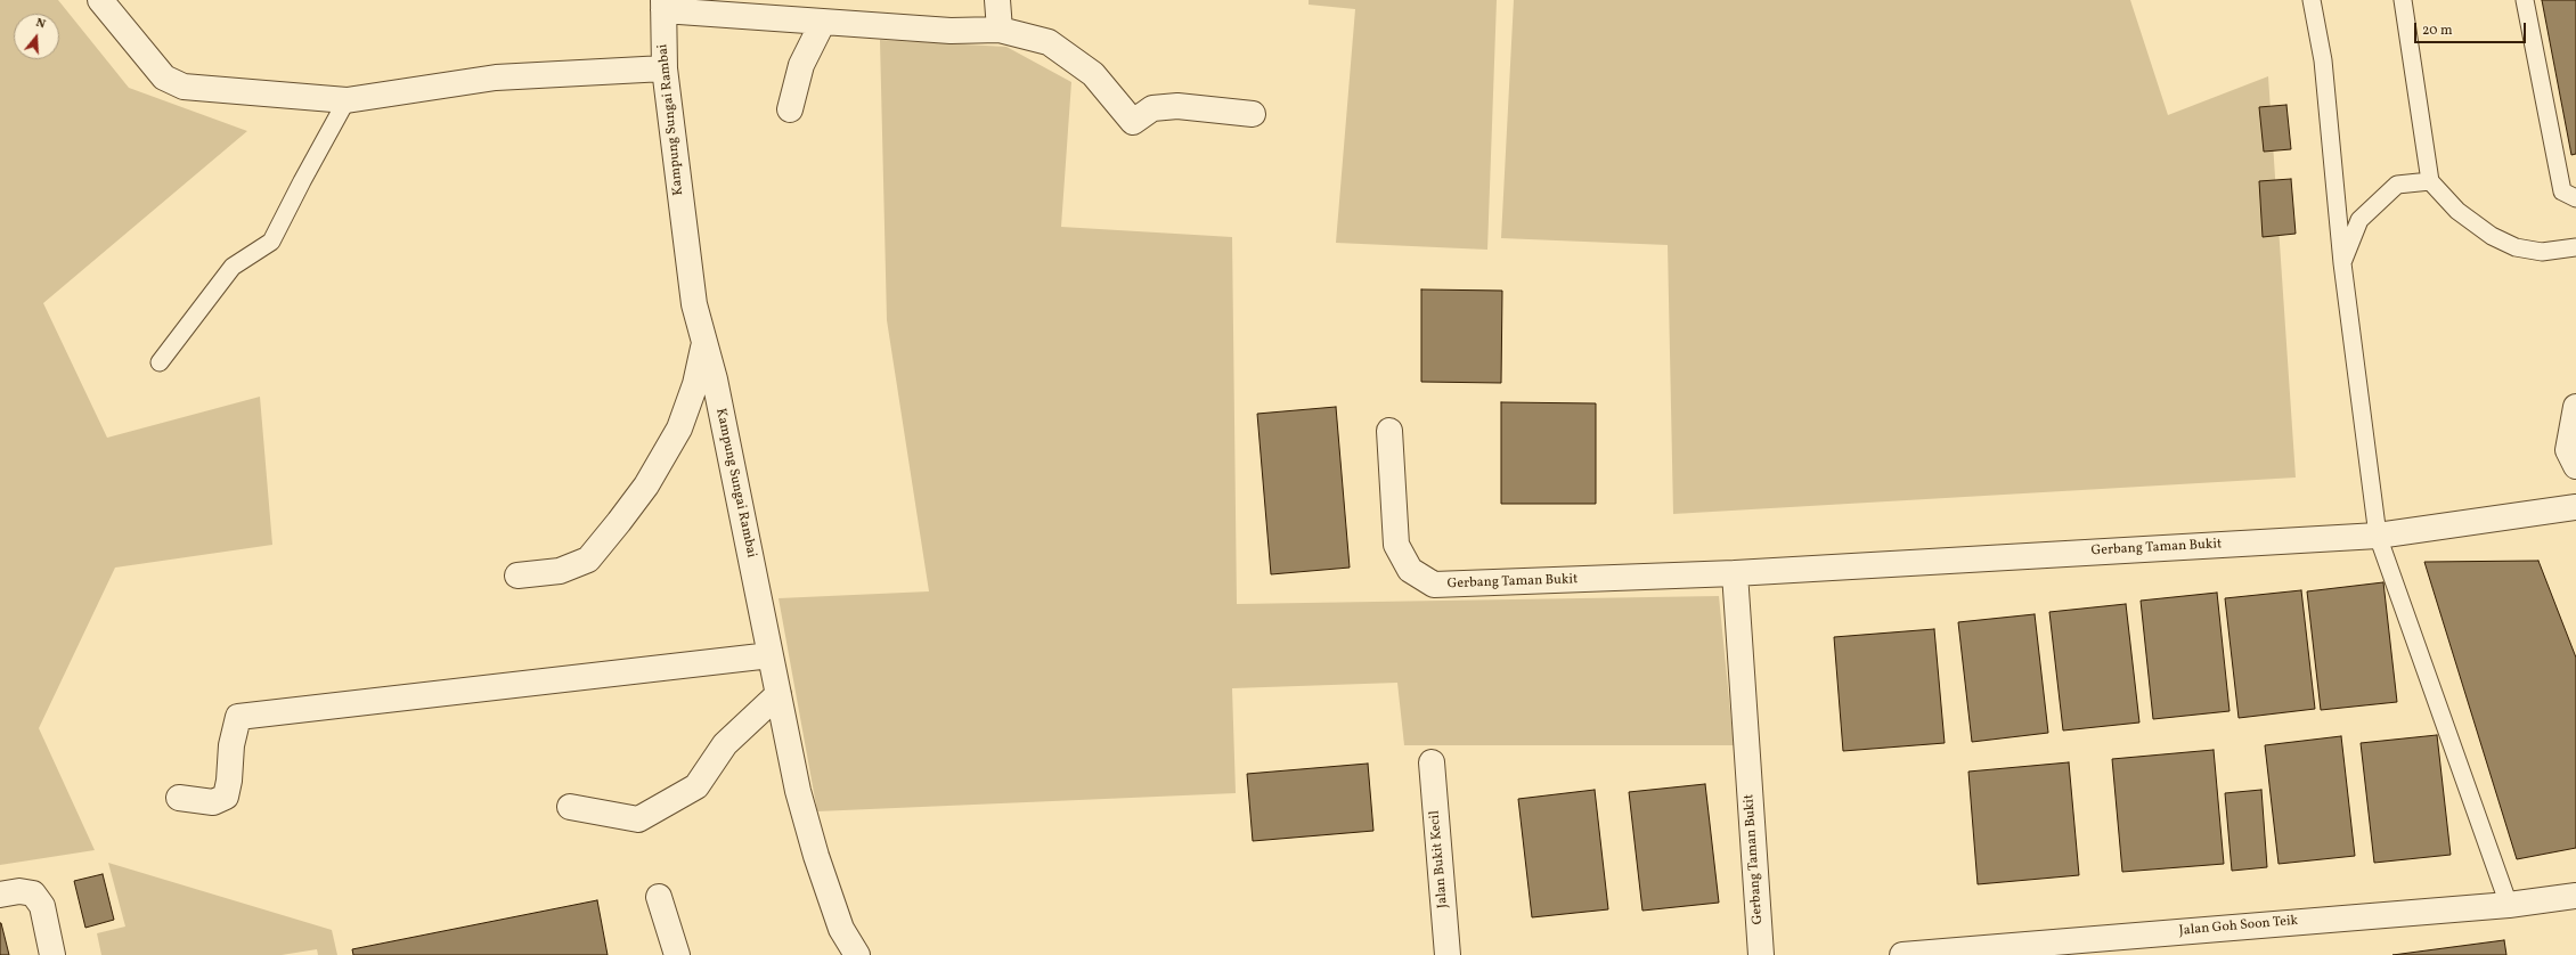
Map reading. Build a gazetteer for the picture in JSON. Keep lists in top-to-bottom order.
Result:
{
  "streets": {
    "street": [
      "Kampung Sungai Rambai",
      "Gerbang Taman Bukit",
      "Jalan Bukit Kecil",
      "Jalan Goh Soon Teik"
    ]
  },
  "scale_bar": "20 m",
  "north": "top"
}
